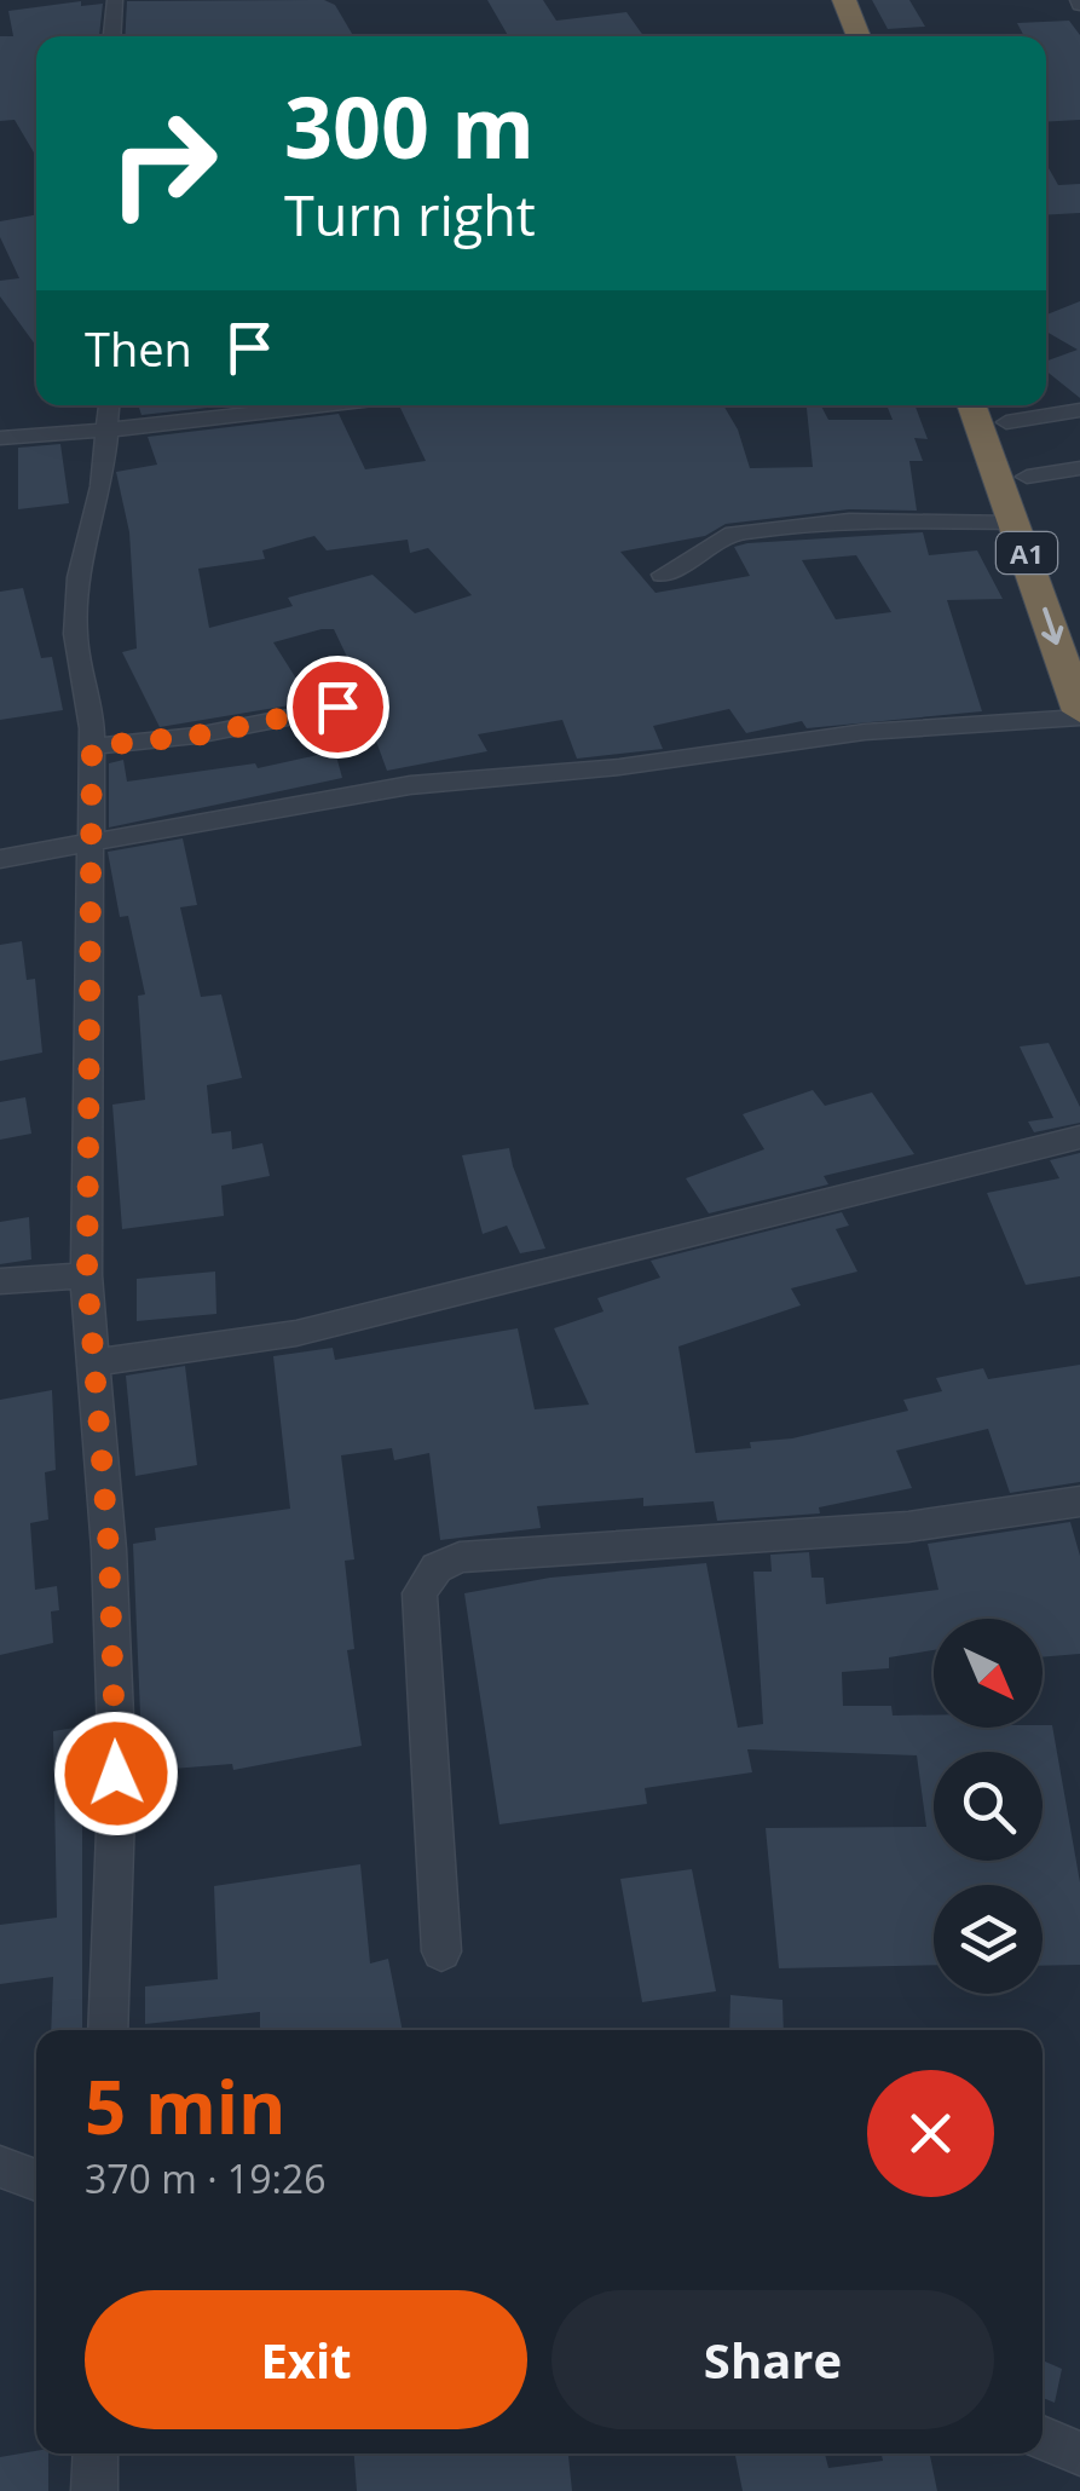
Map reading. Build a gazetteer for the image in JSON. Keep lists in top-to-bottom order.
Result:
{
  "streets": {
    "highway": ["A1"]
  },
  "north": "bottom right",
  "page": {
    "turn": ["300 m", "Turn right"],
    "then": "Then",
    "heading": ["5 min", "370 m · 19:26"],
    "buttons": ["Exit", "Share"]
  }
}
